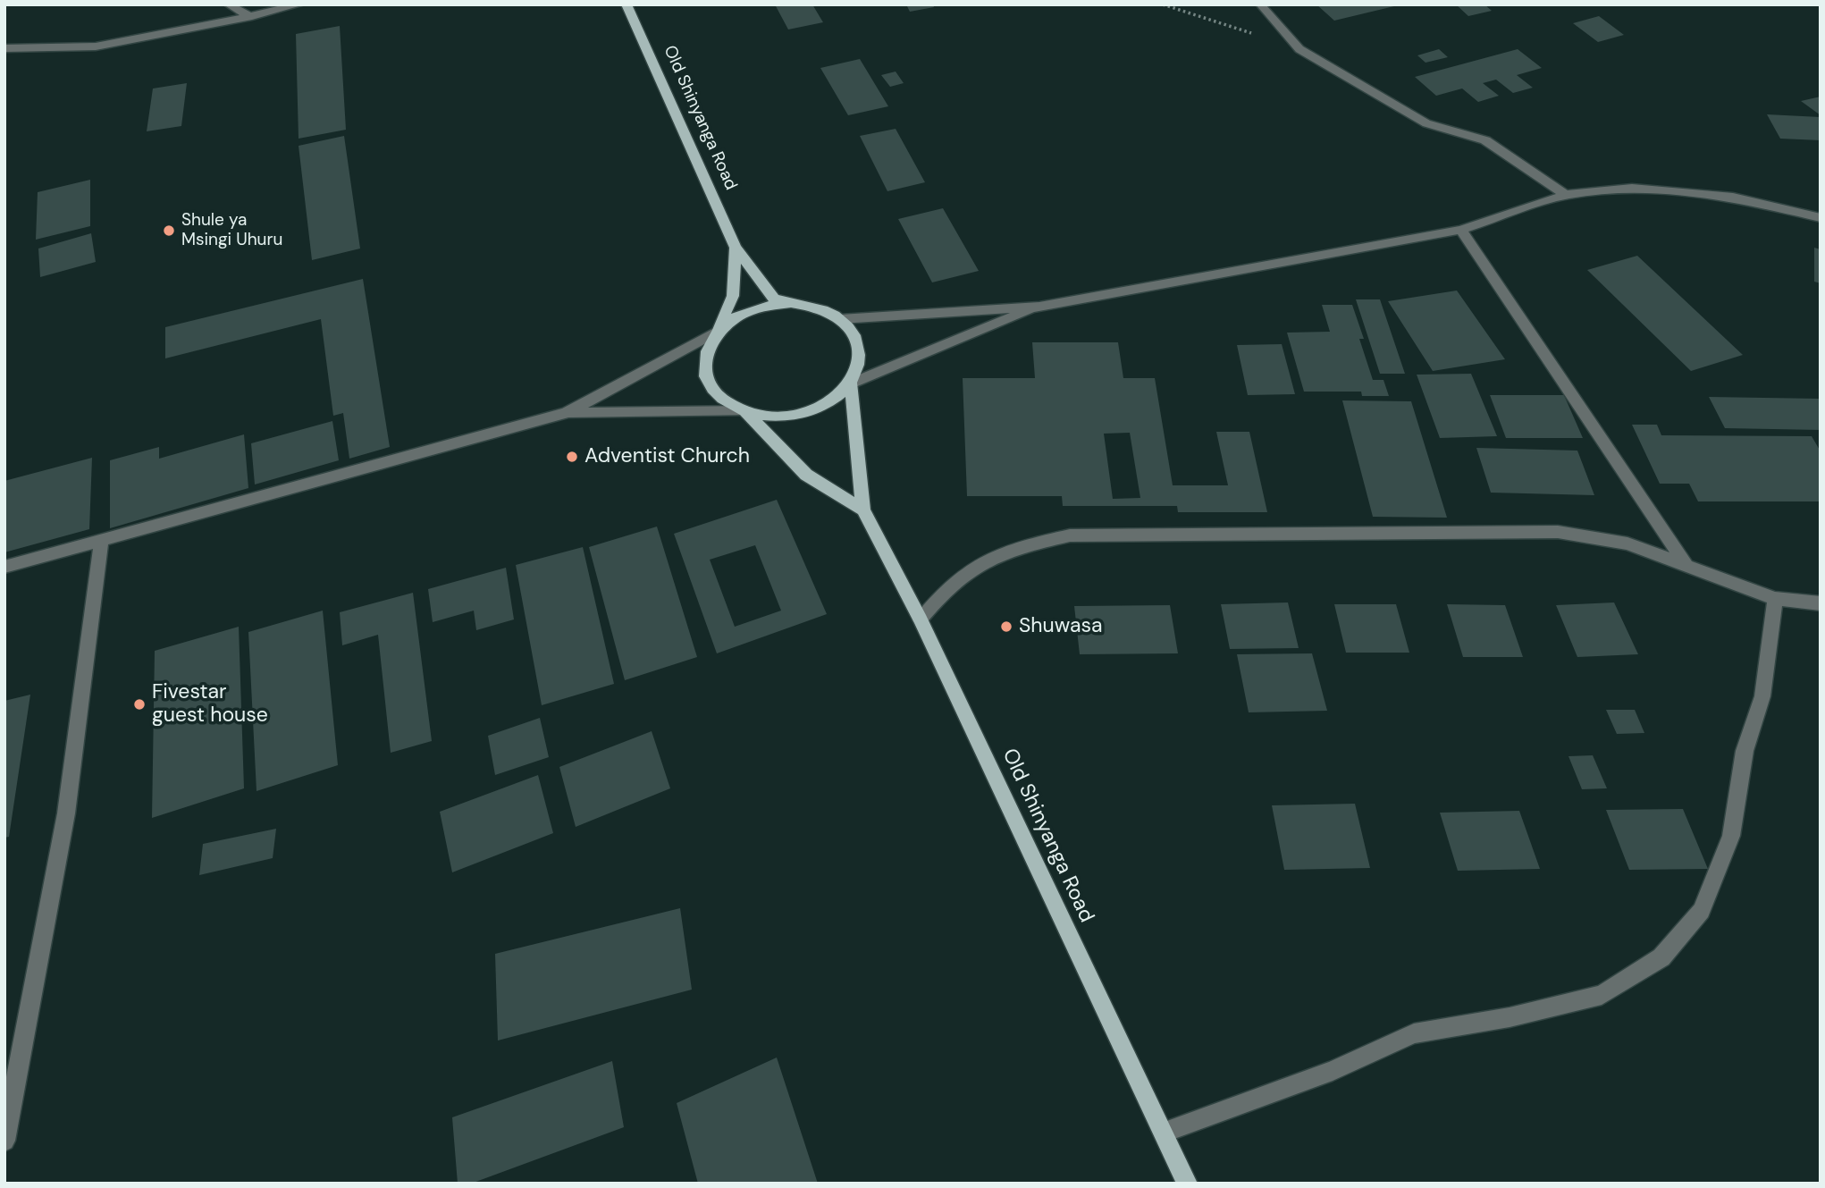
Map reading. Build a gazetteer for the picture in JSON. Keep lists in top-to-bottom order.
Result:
{
  "streets": {
    "main road": ["Old Shinyanga Road"]
  },
  "places": [
    "Shule ya Msingi Uhuru",
    "Adventist Church",
    "Shuwasa",
    "Fivestar guest house"
  ]
}
